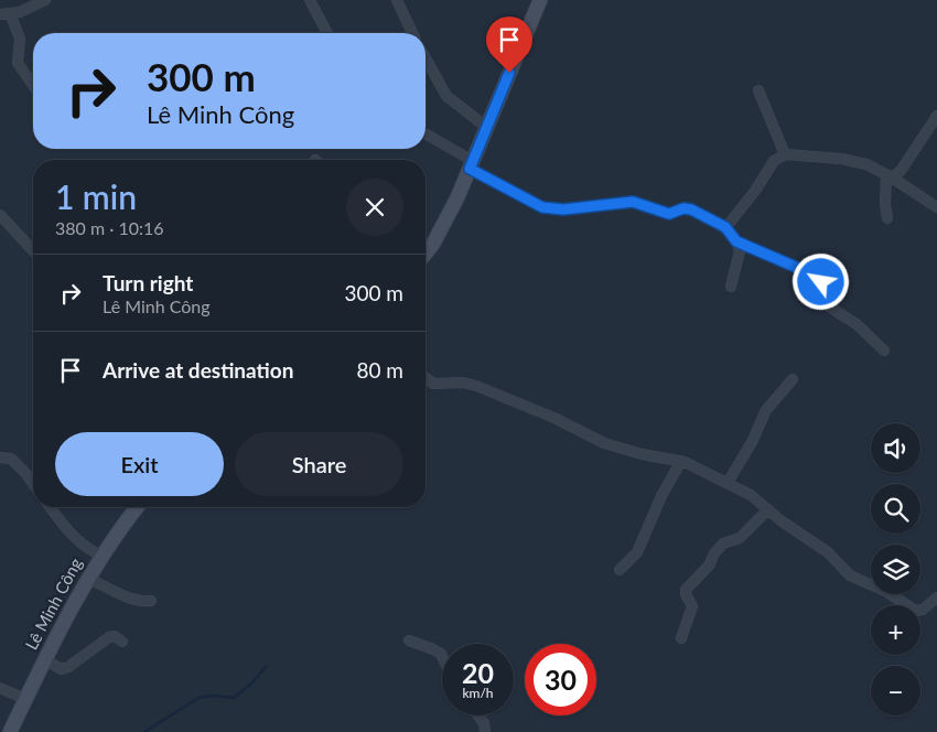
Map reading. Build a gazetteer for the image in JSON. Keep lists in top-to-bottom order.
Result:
{
  "streets": {
    "main road": ["Lê Minh Công"]
  },
  "page": {
    "turn": ["300 m", "Lê Minh Công"],
    "heading": ["1 min", "380 m · 10:16"],
    "list": [
      {
        "name": "Turn right",
        "note": "Lê Minh Công",
        "value": "300 m"
      },
      {
        "name": "Arrive at destination",
        "value": "80 m"
      }
    ],
    "buttons": ["Exit", "Share"],
    "map_buttons": ["+", "−"],
    "speed": "20 km/h",
    "limit": "30"
  }
}
